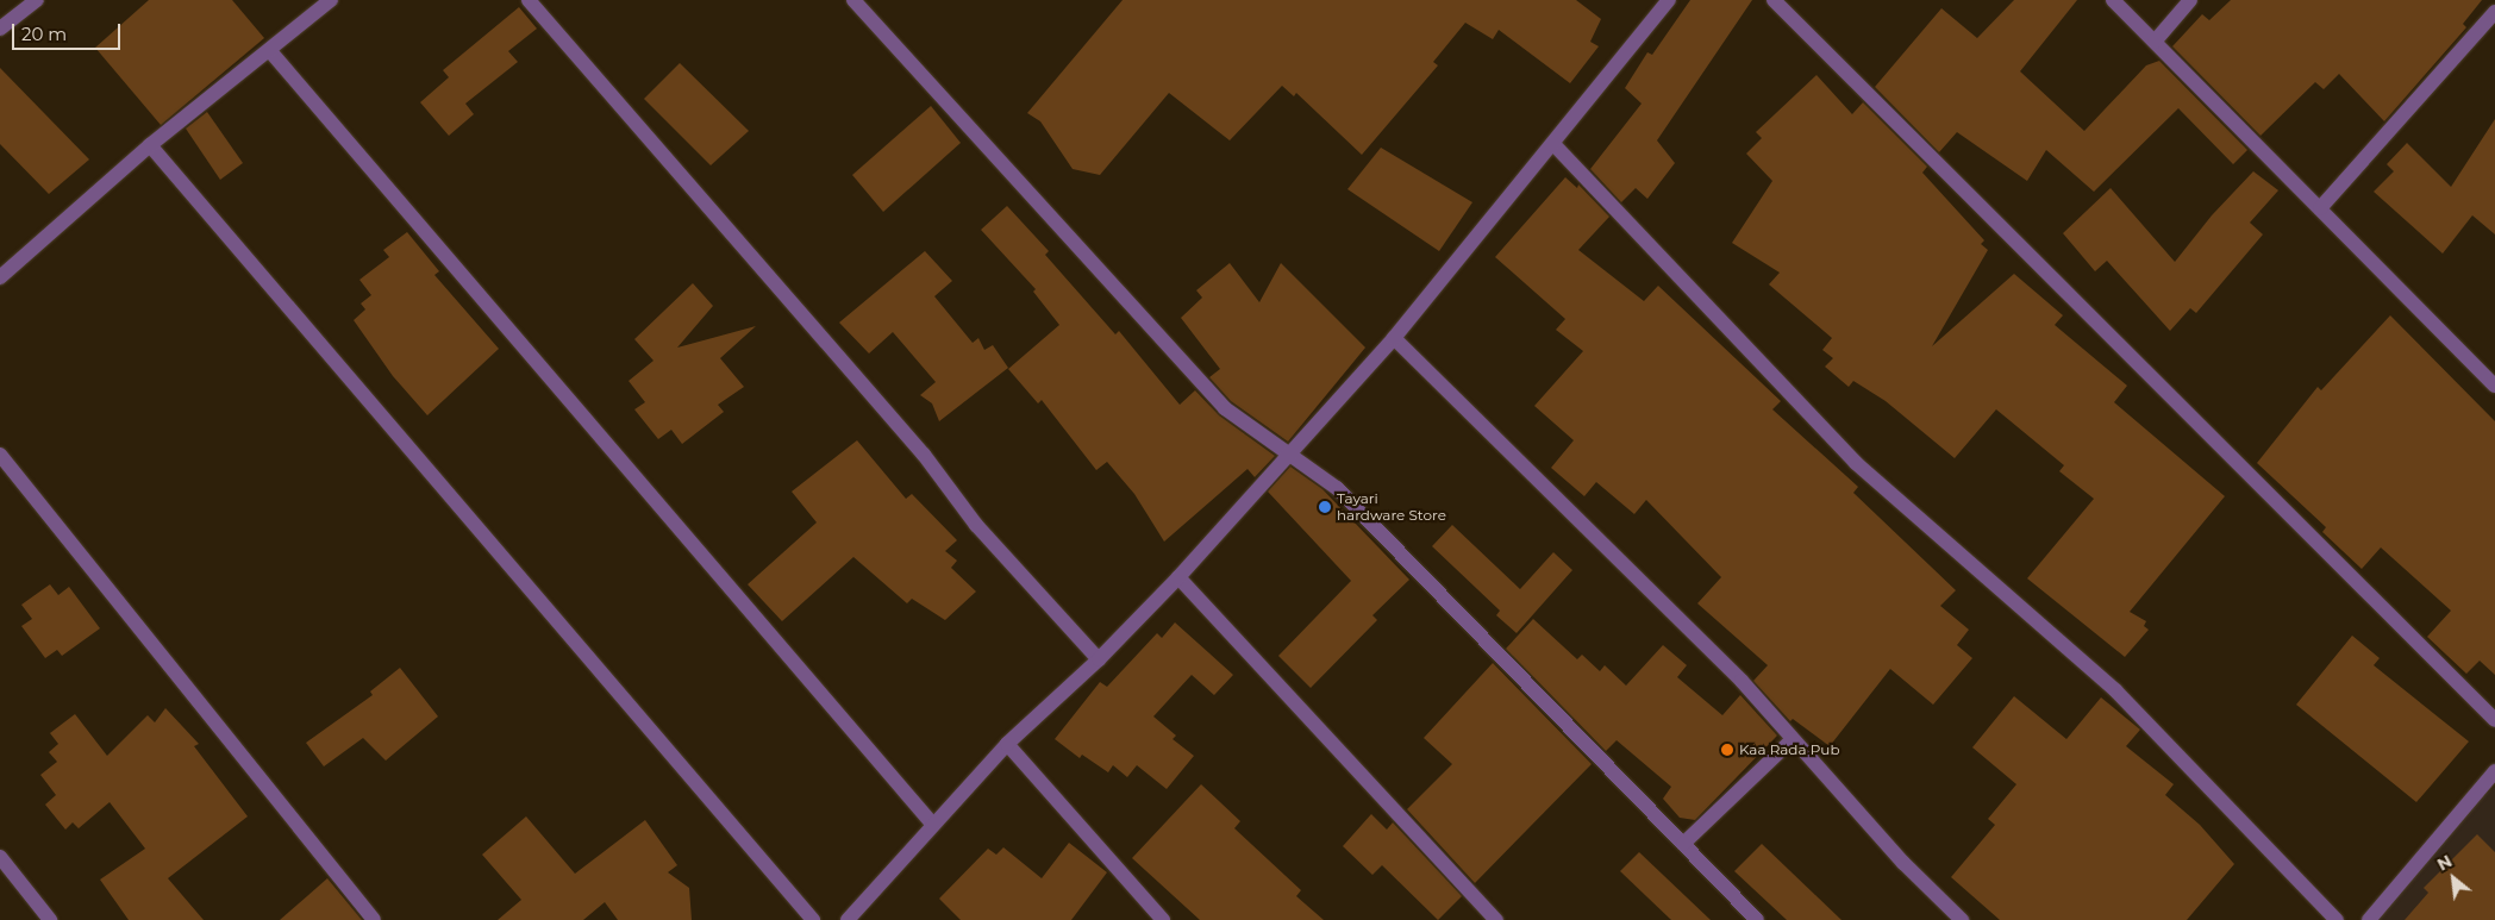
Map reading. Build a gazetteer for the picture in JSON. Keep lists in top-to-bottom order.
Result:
{
  "places": ["Tayari hardware Store", "Kaa Rada Pub"],
  "scale_bar": "20 m",
  "north": "top left"
}
